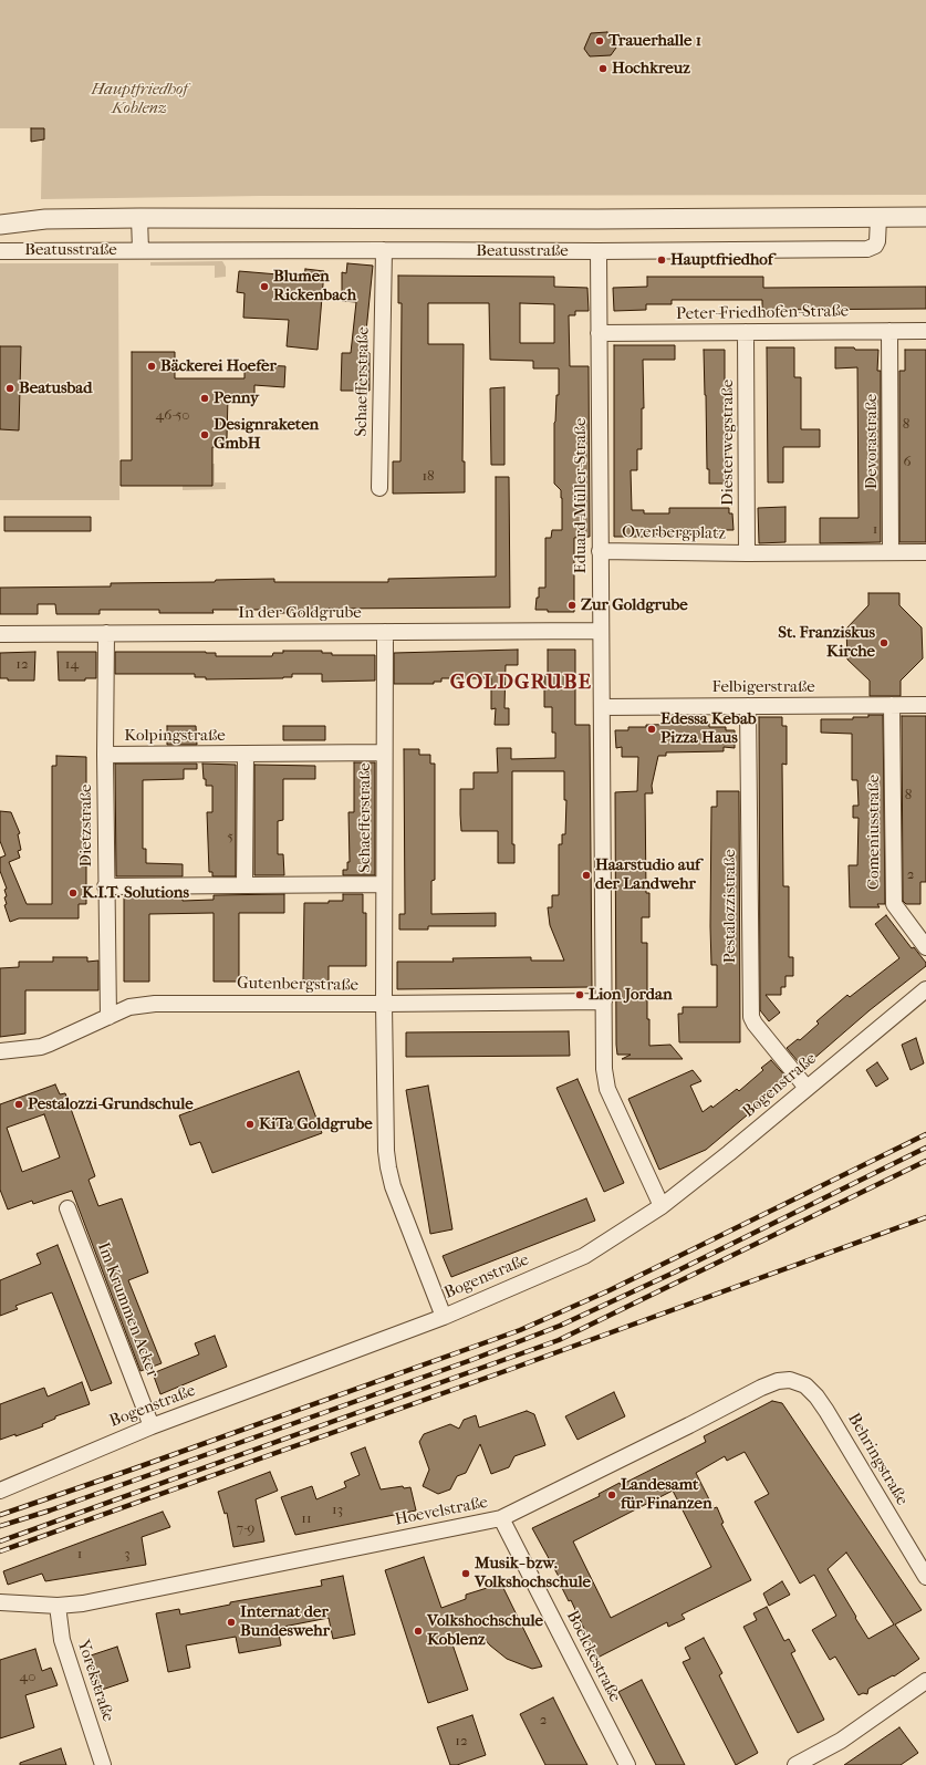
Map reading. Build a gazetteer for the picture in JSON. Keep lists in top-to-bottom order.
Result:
{
  "streets": {
    "street": [
      "Beatusstraße",
      "Peter-Friedhofen-Straße",
      "Schaefferstraße",
      "Devorastraße",
      "Diesterwegstraße",
      "Eduard-Müller-Straße",
      "Overbergplatz",
      "In der Goldgrube",
      "Felbigerstraße",
      "Kolpingstraße",
      "Dietzstraße",
      "Comeniusstraße",
      "Pestalozzistraße",
      "Gutenbergstraße",
      "Bogenstraße",
      "Im Krummen Acker",
      "Behringstraße",
      "Hoevelstraße",
      "Boelckestraße",
      "Yorckstraße"
    ]
  },
  "crossings": [
    ["Beatusstraße", "Schaefferstraße"],
    ["Beatusstraße", "Eduard-Müller-Straße"],
    ["Peter-Friedhofen-Straße", "Devorastraße"],
    ["Peter-Friedhofen-Straße", "Diesterwegstraße"],
    ["Peter-Friedhofen-Straße", "Eduard-Müller-Straße"],
    ["Schaefferstraße", "In der Goldgrube"],
    ["Schaefferstraße", "Kolpingstraße"],
    ["Schaefferstraße", "Gutenbergstraße"],
    ["Schaefferstraße", "Bogenstraße"],
    ["Devorastraße", "Overbergplatz"],
    ["Diesterwegstraße", "Overbergplatz"],
    ["Eduard-Müller-Straße", "Overbergplatz"],
    ["Eduard-Müller-Straße", "In der Goldgrube"],
    ["Eduard-Müller-Straße", "Felbigerstraße"],
    ["Eduard-Müller-Straße", "Gutenbergstraße"],
    ["Eduard-Müller-Straße", "Bogenstraße"],
    ["In der Goldgrube", "Dietzstraße"],
    ["Felbigerstraße", "Comeniusstraße"],
    ["Felbigerstraße", "Pestalozzistraße"],
    ["Kolpingstraße", "Dietzstraße"],
    ["Dietzstraße", "Gutenbergstraße"],
    ["Pestalozzistraße", "Bogenstraße"],
    ["Bogenstraße", "Im Krummen Acker"],
    ["Behringstraße", "Hoevelstraße"],
    ["Hoevelstraße", "Boelckestraße"],
    ["Hoevelstraße", "Yorckstraße"]
  ],
  "districts": ["GOLDGRUBE"],
  "parks": ["Hauptfriedhof Koblenz"],
  "places": [
    "Trauerhalle 1",
    "Hochkreuz",
    "Hauptfriedhof",
    "Blumen Rickenbach",
    "Bäckerei Hoefer",
    "Beatusbad",
    "Penny",
    "Designraketen GmbH",
    "Zur Goldgrube",
    "St. Franziskus Kirche",
    "Edessa Kebab Pizza Haus",
    "Haarstudio auf der Landwehr",
    "K.I.T. Solutions",
    "Lion Jordan",
    "Pestalozzi-Grundschule",
    "KiTa Goldgrube",
    "Landesamt für Finanzen",
    "Musik- bzw. Volkshochschule",
    "Internat der Bundeswehr",
    "Volkshochschule Koblenz"
  ],
  "house_numbers": [
    "46-50",
    "8",
    "6",
    "18",
    "1",
    "12",
    "14",
    "8",
    "5",
    "2",
    "13",
    "11",
    "7-9",
    "1",
    "3",
    "40",
    "2",
    "12"
  ]
}
